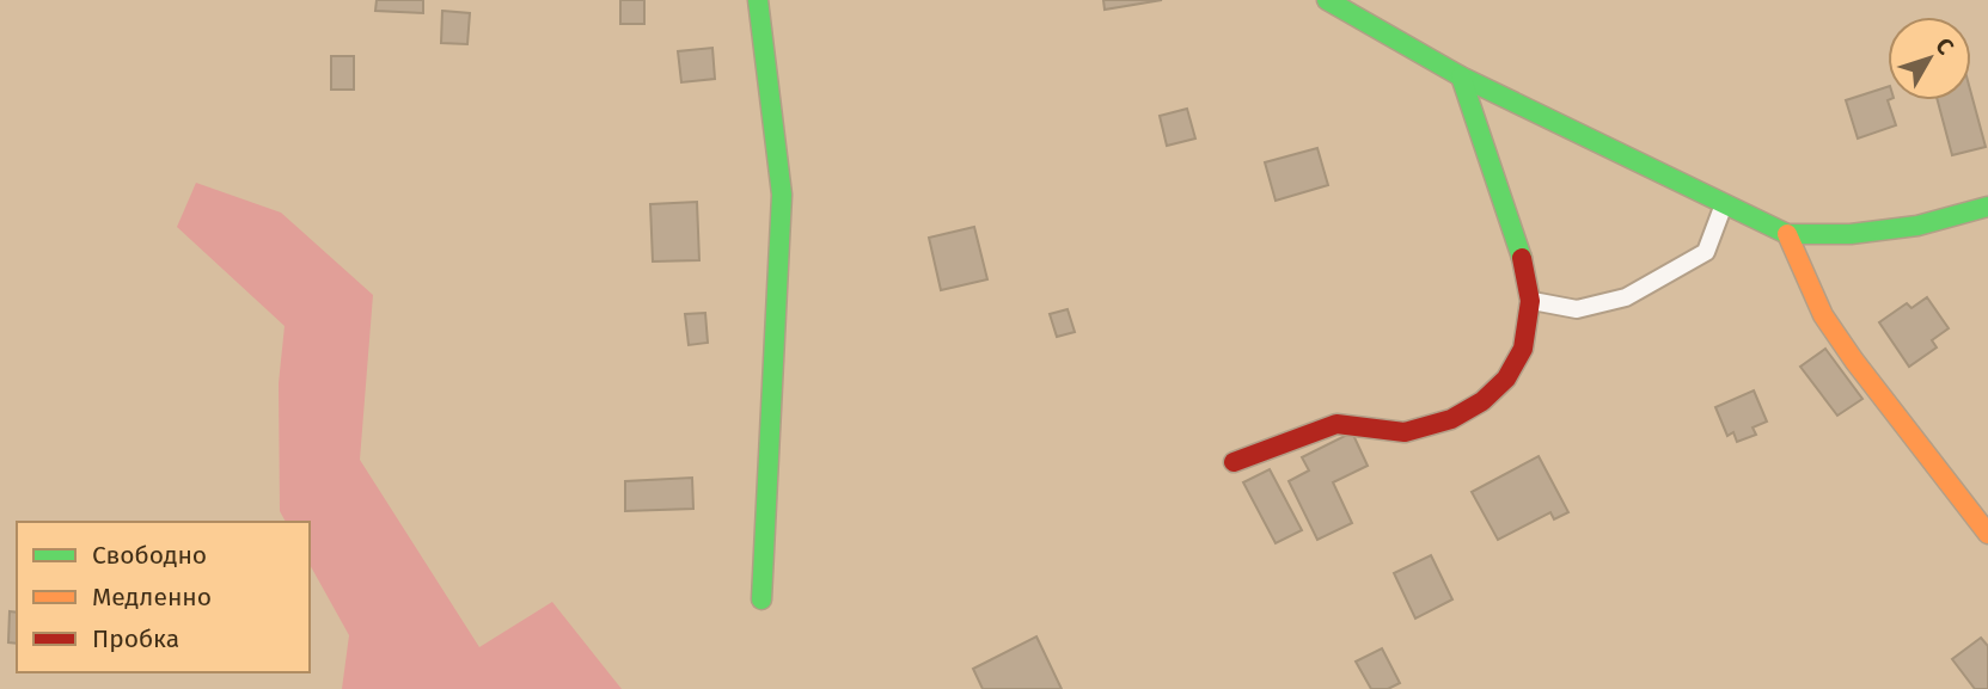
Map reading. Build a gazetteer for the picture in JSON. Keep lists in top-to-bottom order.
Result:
{
  "legend": ["Свободно", "Медленно", "Пробка"],
  "north": "top right"
}
